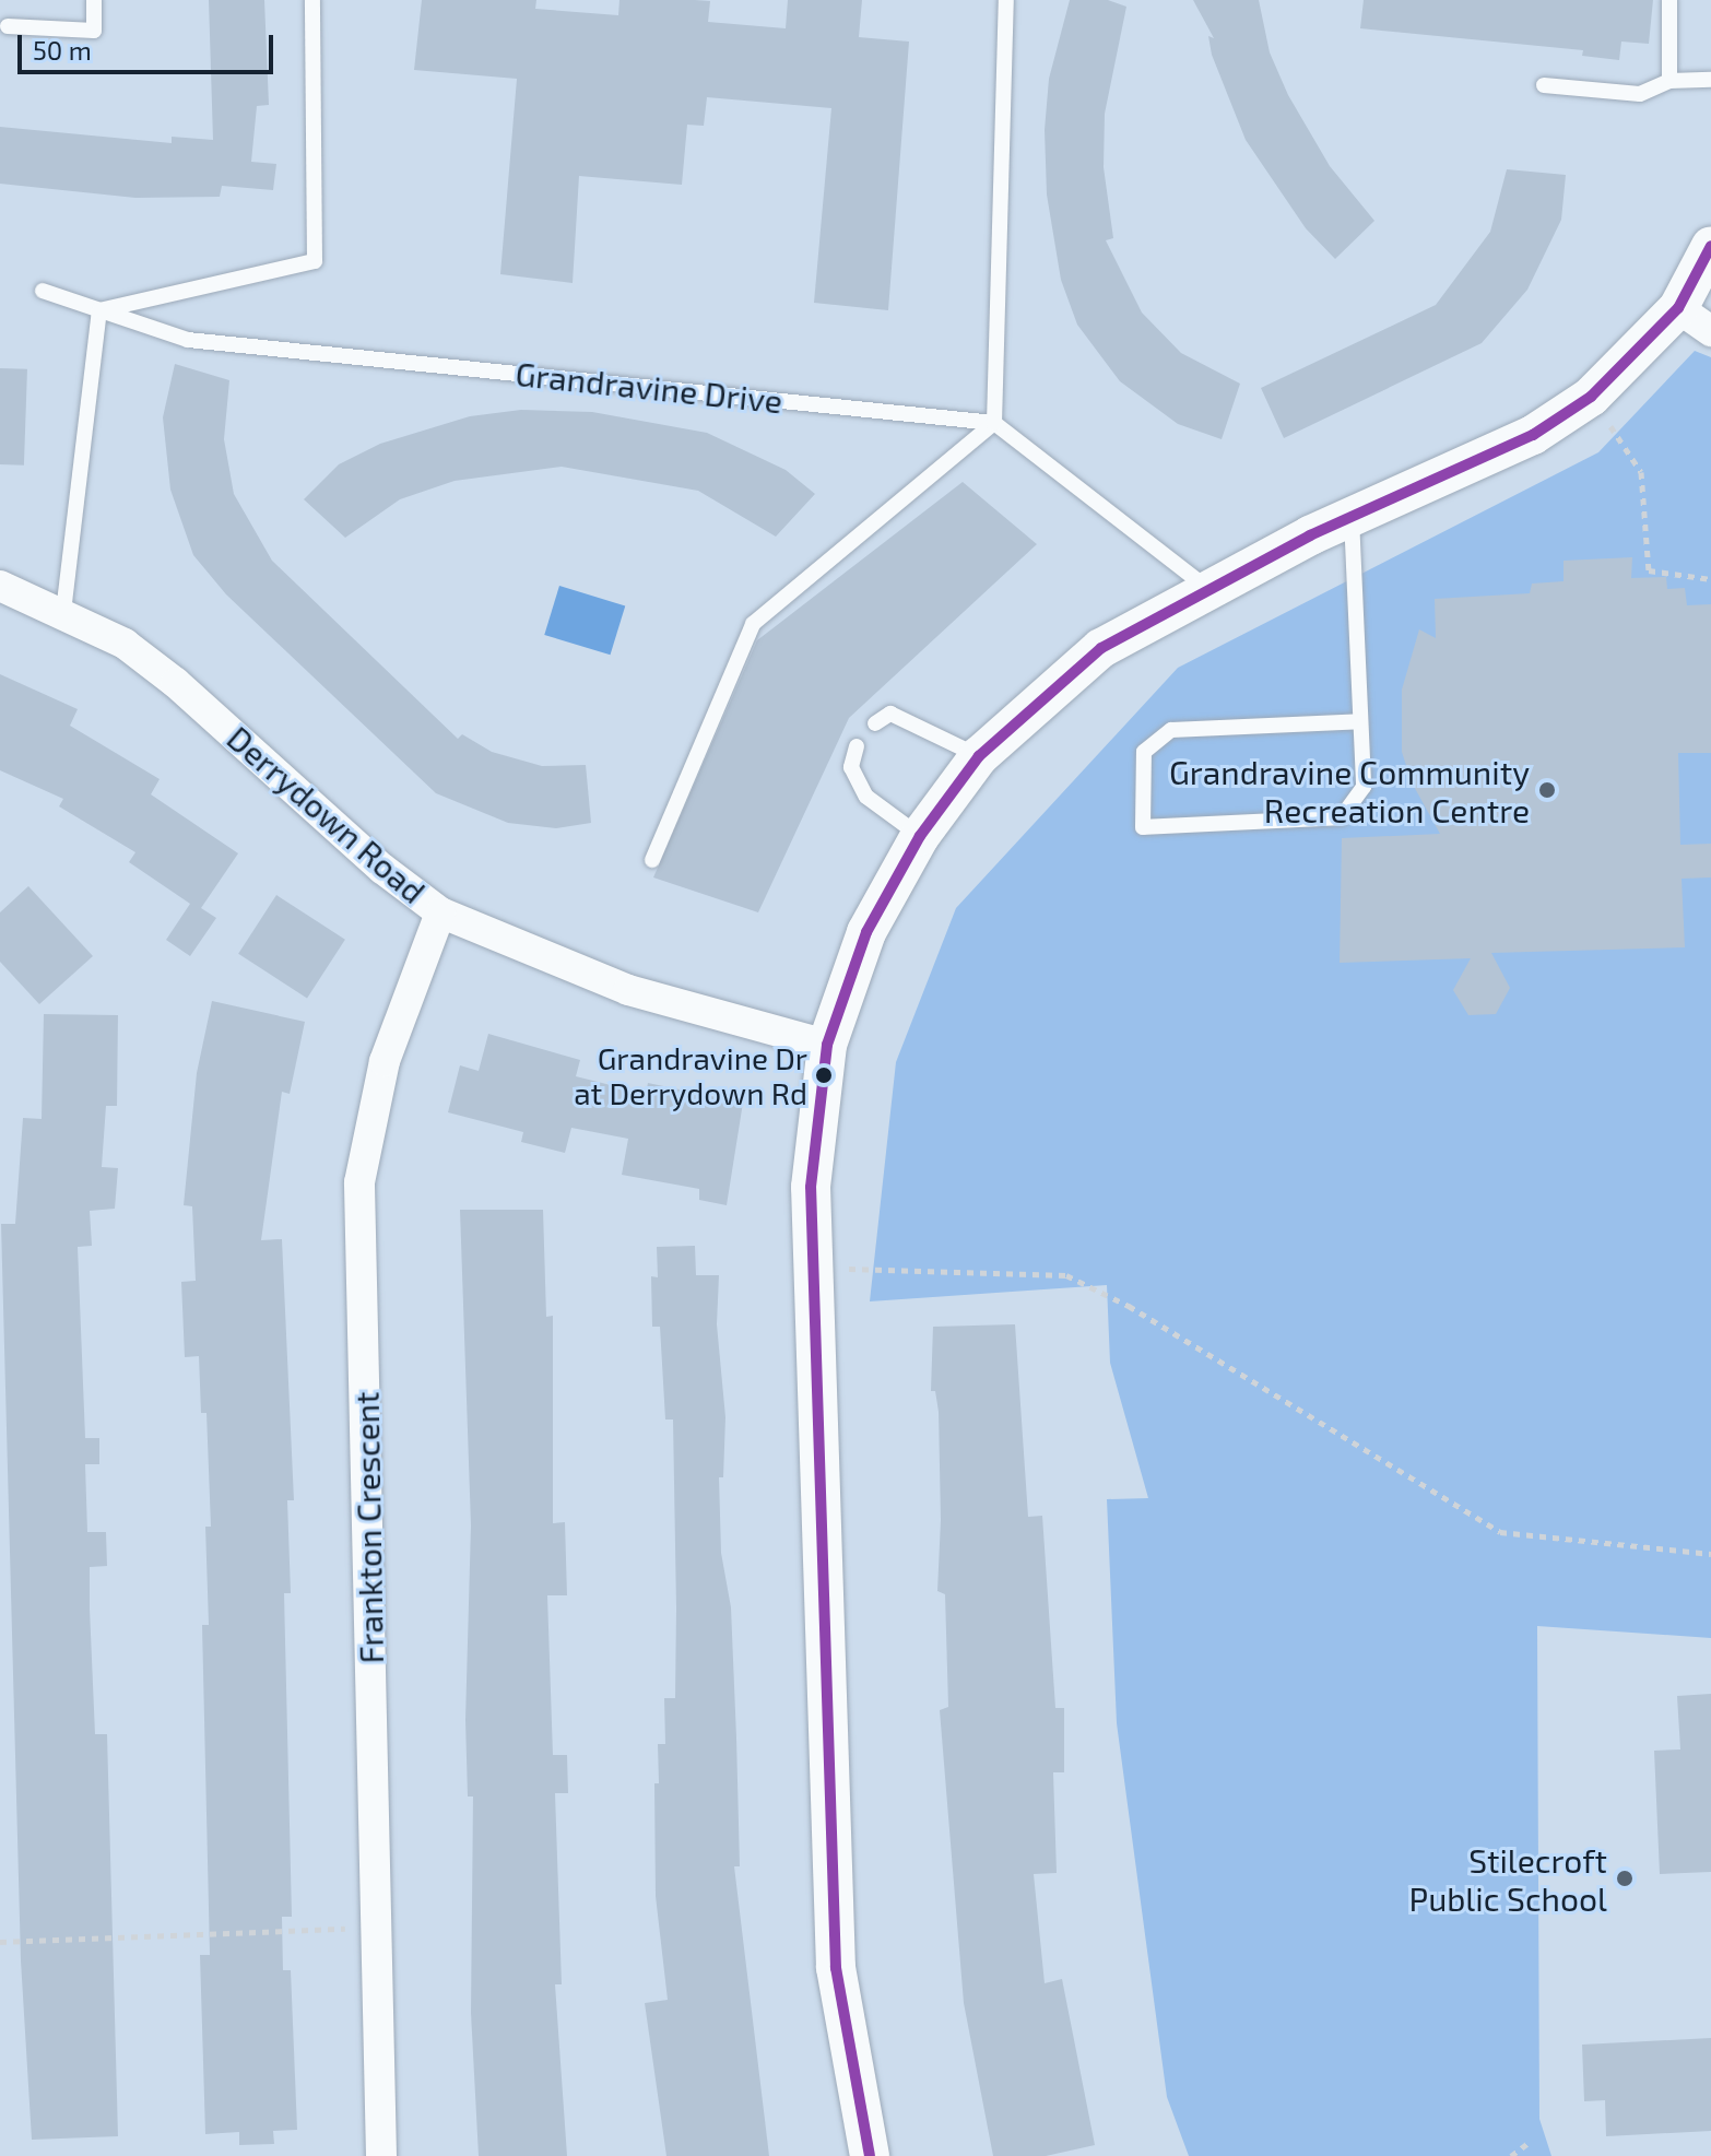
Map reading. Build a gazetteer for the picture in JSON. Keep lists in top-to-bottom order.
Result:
{
  "streets": {
    "street": ["Derrydown Road", "Frankton Crescent"],
    "lane": ["Grandravine Drive"]
  },
  "crossings": [
    ["Derrydown Road", "Frankton Crescent"]
  ],
  "places": ["Grandravine Community Recreation Centre", "Grandravine Dr at Derrydown Rd", "Stilecroft Public School"],
  "scale_bar": "50 m"
}
